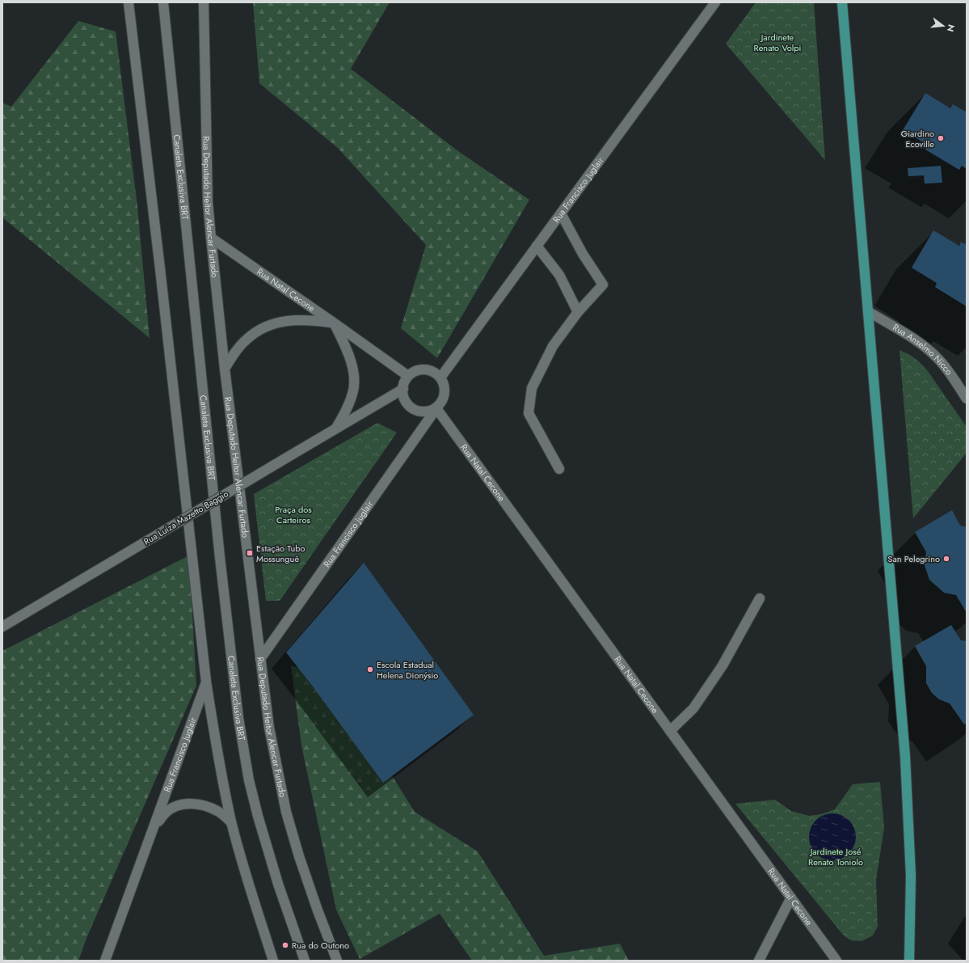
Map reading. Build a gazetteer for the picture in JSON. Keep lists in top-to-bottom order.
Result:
{
  "streets": {
    "street": [
      "Canaleta Exclusiva BRT",
      "Rua Francisco Juglair",
      "Rua Deputado Heitor Alencar Furtado",
      "Rua Natal Cecone",
      "Rua Anselmo Nicco",
      "Rua Luíza Mazetto Baggio"
    ]
  },
  "crossings": [
    ["Rua Francisco Juglair", "Rua Deputado Heitor Alencar Furtado"],
    ["Rua Francisco Juglair", "Rua Natal Cecone"],
    ["Rua Francisco Juglair", "Rua Luíza Mazetto Baggio"],
    ["Rua Deputado Heitor Alencar Furtado", "Rua Natal Cecone"],
    ["Rua Natal Cecone", "Rua Luíza Mazetto Baggio"]
  ],
  "parks": ["Jardinete Renato Volpi", "Praça dos Carteiros", "Jardinete José Renato Toniolo"],
  "places": {
    "other": [
      "Giardino Ecoville",
      "San Pelegrino",
      "Escola Estadual Helena Dionýsio",
      "Rua do Outono"
    ],
    "transit": ["Estação Tubo Mossunguê"]
  },
  "north": "right"
}
